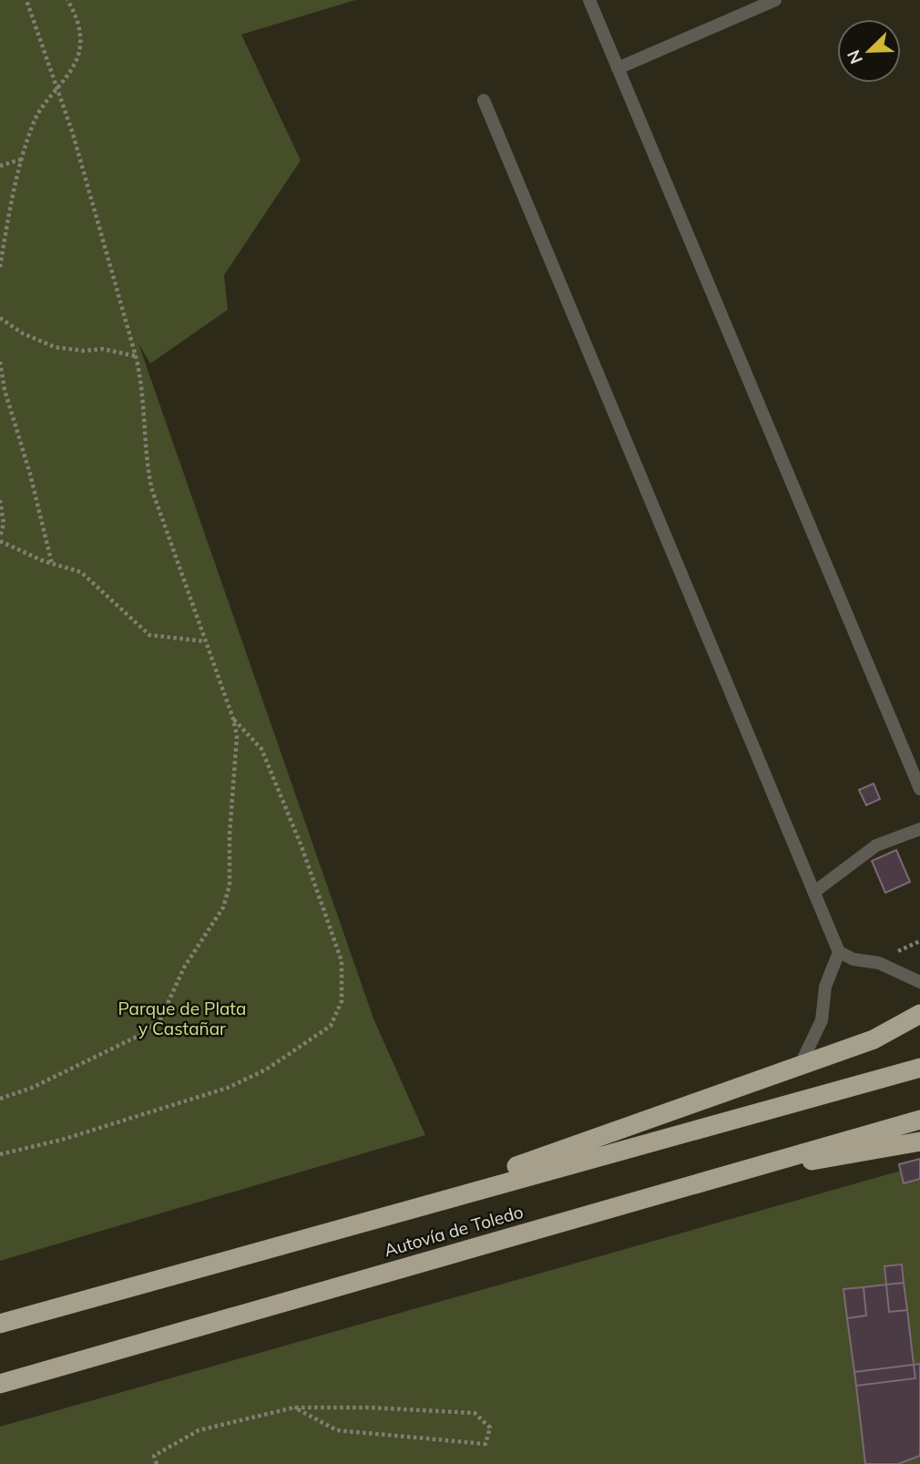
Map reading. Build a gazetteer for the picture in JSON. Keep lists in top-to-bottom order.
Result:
{
  "streets": {
    "highway": ["Autovía de Toledo"]
  },
  "parks": ["Parque de Plata y Castañar"],
  "north": "bottom left"
}
